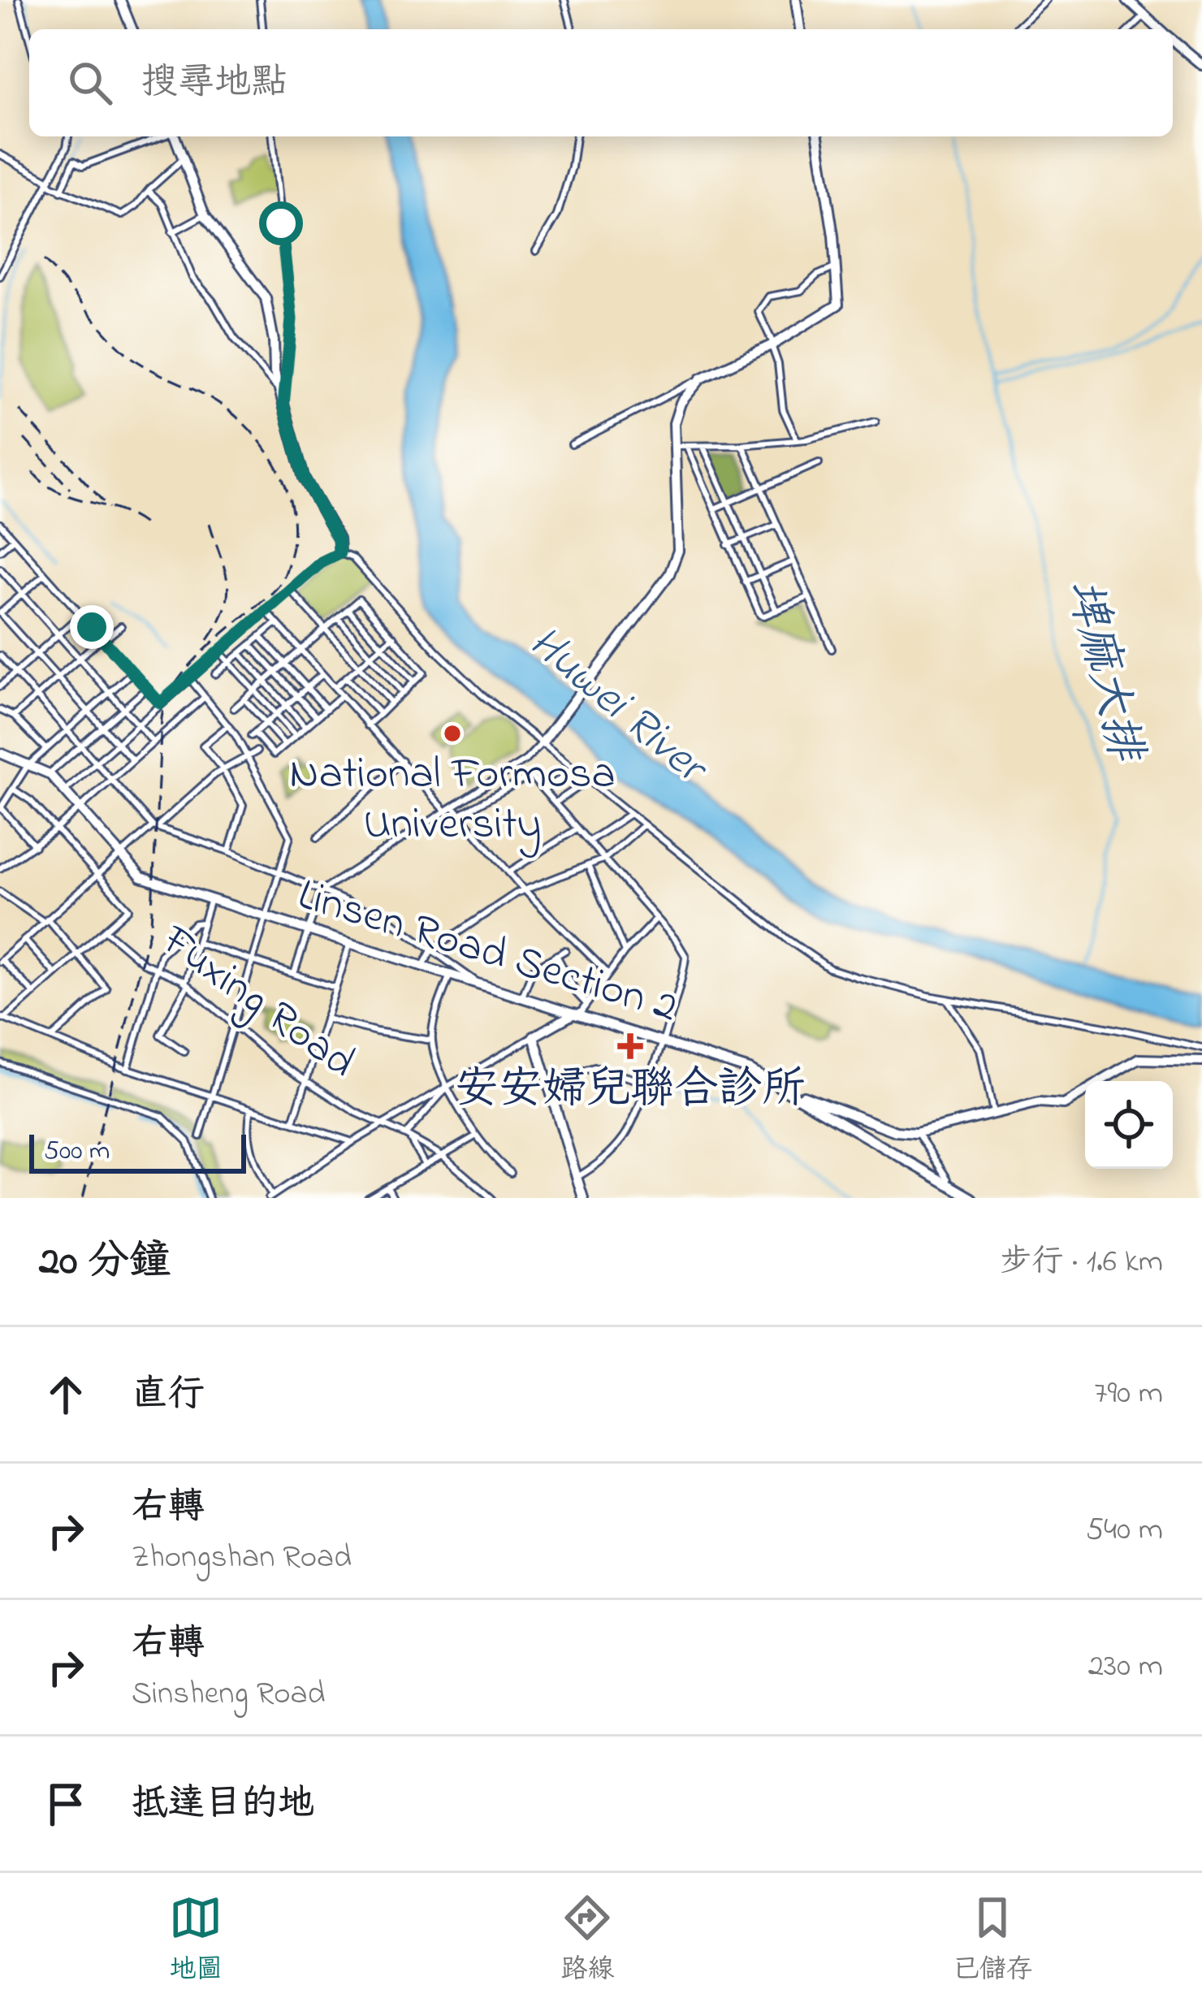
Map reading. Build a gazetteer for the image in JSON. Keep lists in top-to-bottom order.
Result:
{
  "streets": {
    "street": ["Linsen Road Section 2", "Fuxing Road"]
  },
  "water": ["埤麻大排", "Huwei River"],
  "places": {
    "other": ["National Formosa University"],
    "health": ["安安婦兒聯合診所"]
  },
  "scale_bar": "500 m",
  "page": {
    "search": "搜尋地點",
    "scale": "500 m",
    "heading": ["20 分鐘", "步行 · 1.6 km"],
    "list": [
      ["直行", "790 m"],
      ["右轉", "Zhongshan Road", "540 m"],
      ["右轉", "Sinsheng Road", "230 m"],
      "抵達目的地"
    ],
    "nav": ["地圖", "路線", "已儲存"]
  }
}
